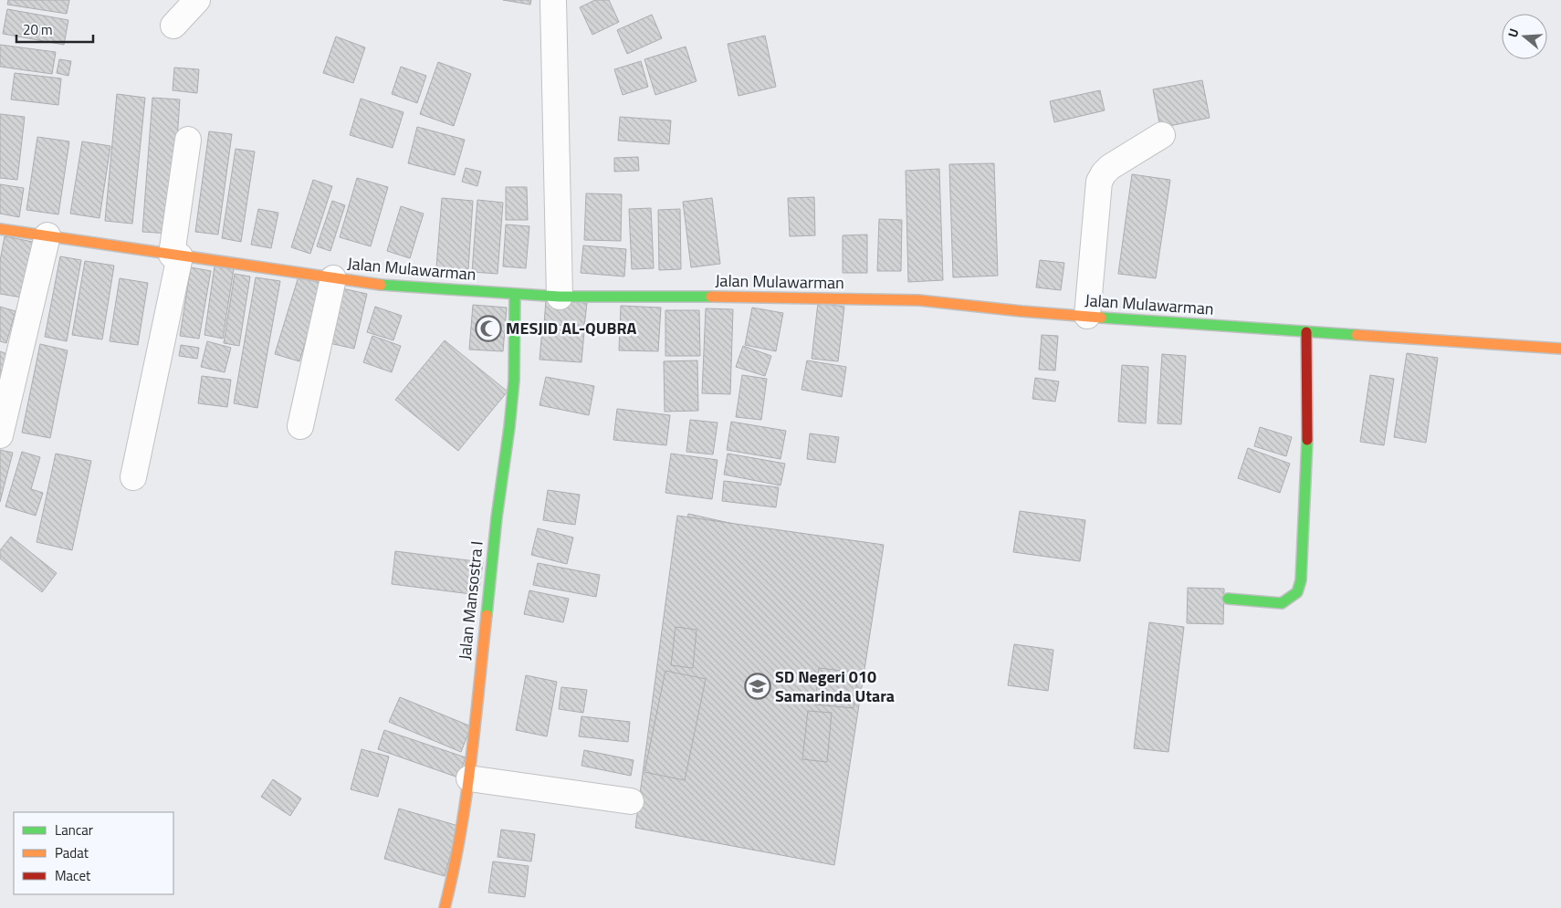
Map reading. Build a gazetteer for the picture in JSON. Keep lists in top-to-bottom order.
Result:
{
  "streets": {
    "street": ["Jalan Mulawarman", "Jalan Mansostra I"]
  },
  "crossings": [
    ["Jalan Mulawarman", "Jalan Mansostra I"]
  ],
  "places": {
    "mosque": ["MESJID AL-QUBRA"],
    "school or university": ["SD Negeri 010 Samarinda Utara"]
  },
  "legend": ["Lancar", "Padat", "Macet"],
  "scale_bar": "20 m",
  "north": "left"
}
